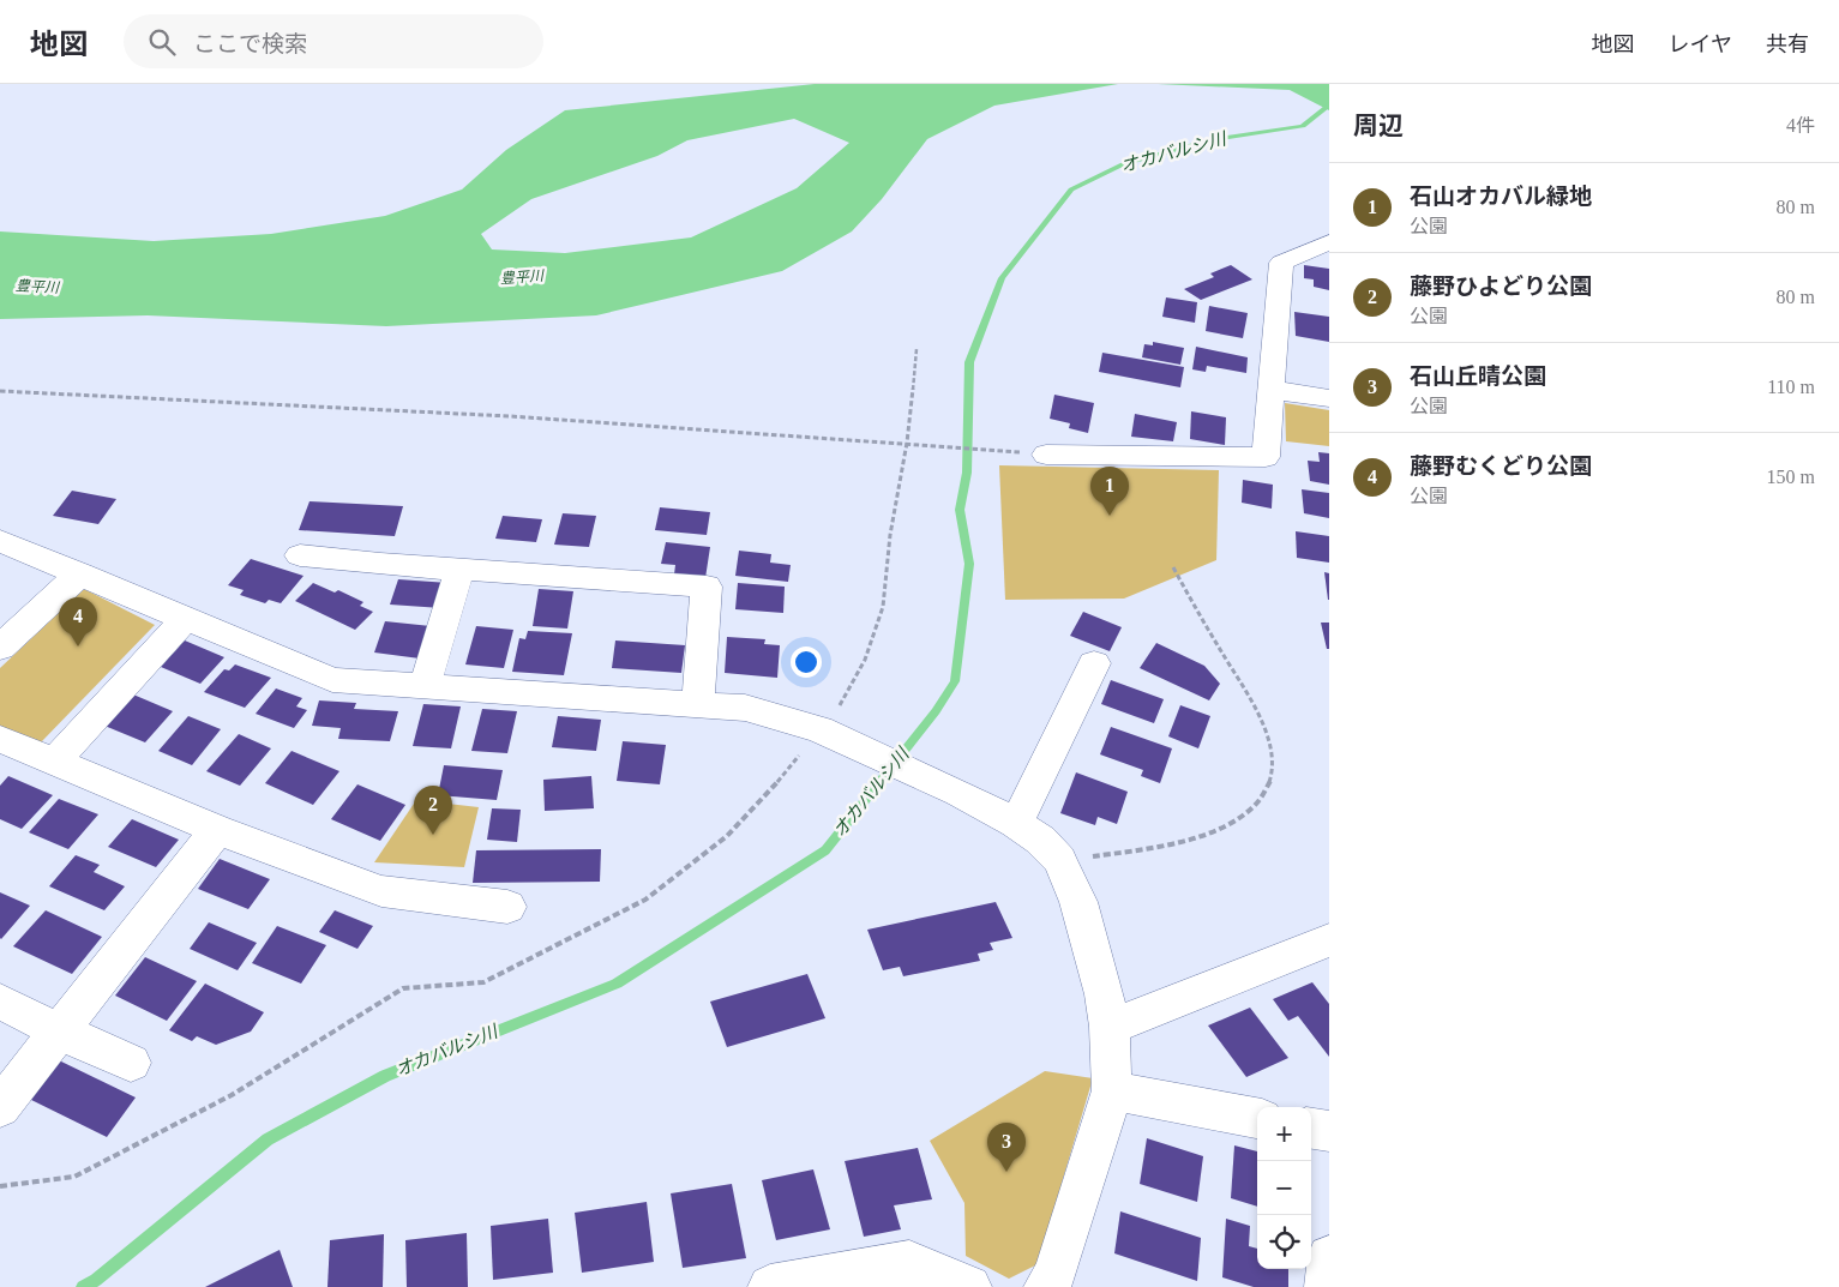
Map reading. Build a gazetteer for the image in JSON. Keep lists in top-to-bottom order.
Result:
{
  "water": ["オカバルシ川", "豊平川"],
  "page": {
    "header": "地図",
    "search": "ここで検索",
    "nav": ["地図", "レイヤ", "共有"],
    "heading": ["周辺", "4件"],
    "list": [
      {
        "mark": "1",
        "name": "石山オカバル緑地",
        "note": "公園",
        "value": "80 m"
      },
      {
        "mark": "2",
        "name": "藤野ひよどり公園",
        "note": "公園",
        "value": "80 m"
      },
      {
        "mark": "3",
        "name": "石山丘晴公園",
        "note": "公園",
        "value": "110 m"
      },
      {
        "mark": "4",
        "name": "藤野むくどり公園",
        "note": "公園",
        "value": "150 m"
      }
    ],
    "pins": [
      "1",
      "4",
      "2",
      "3"
    ],
    "map_buttons": ["+", "−"]
  }
}
